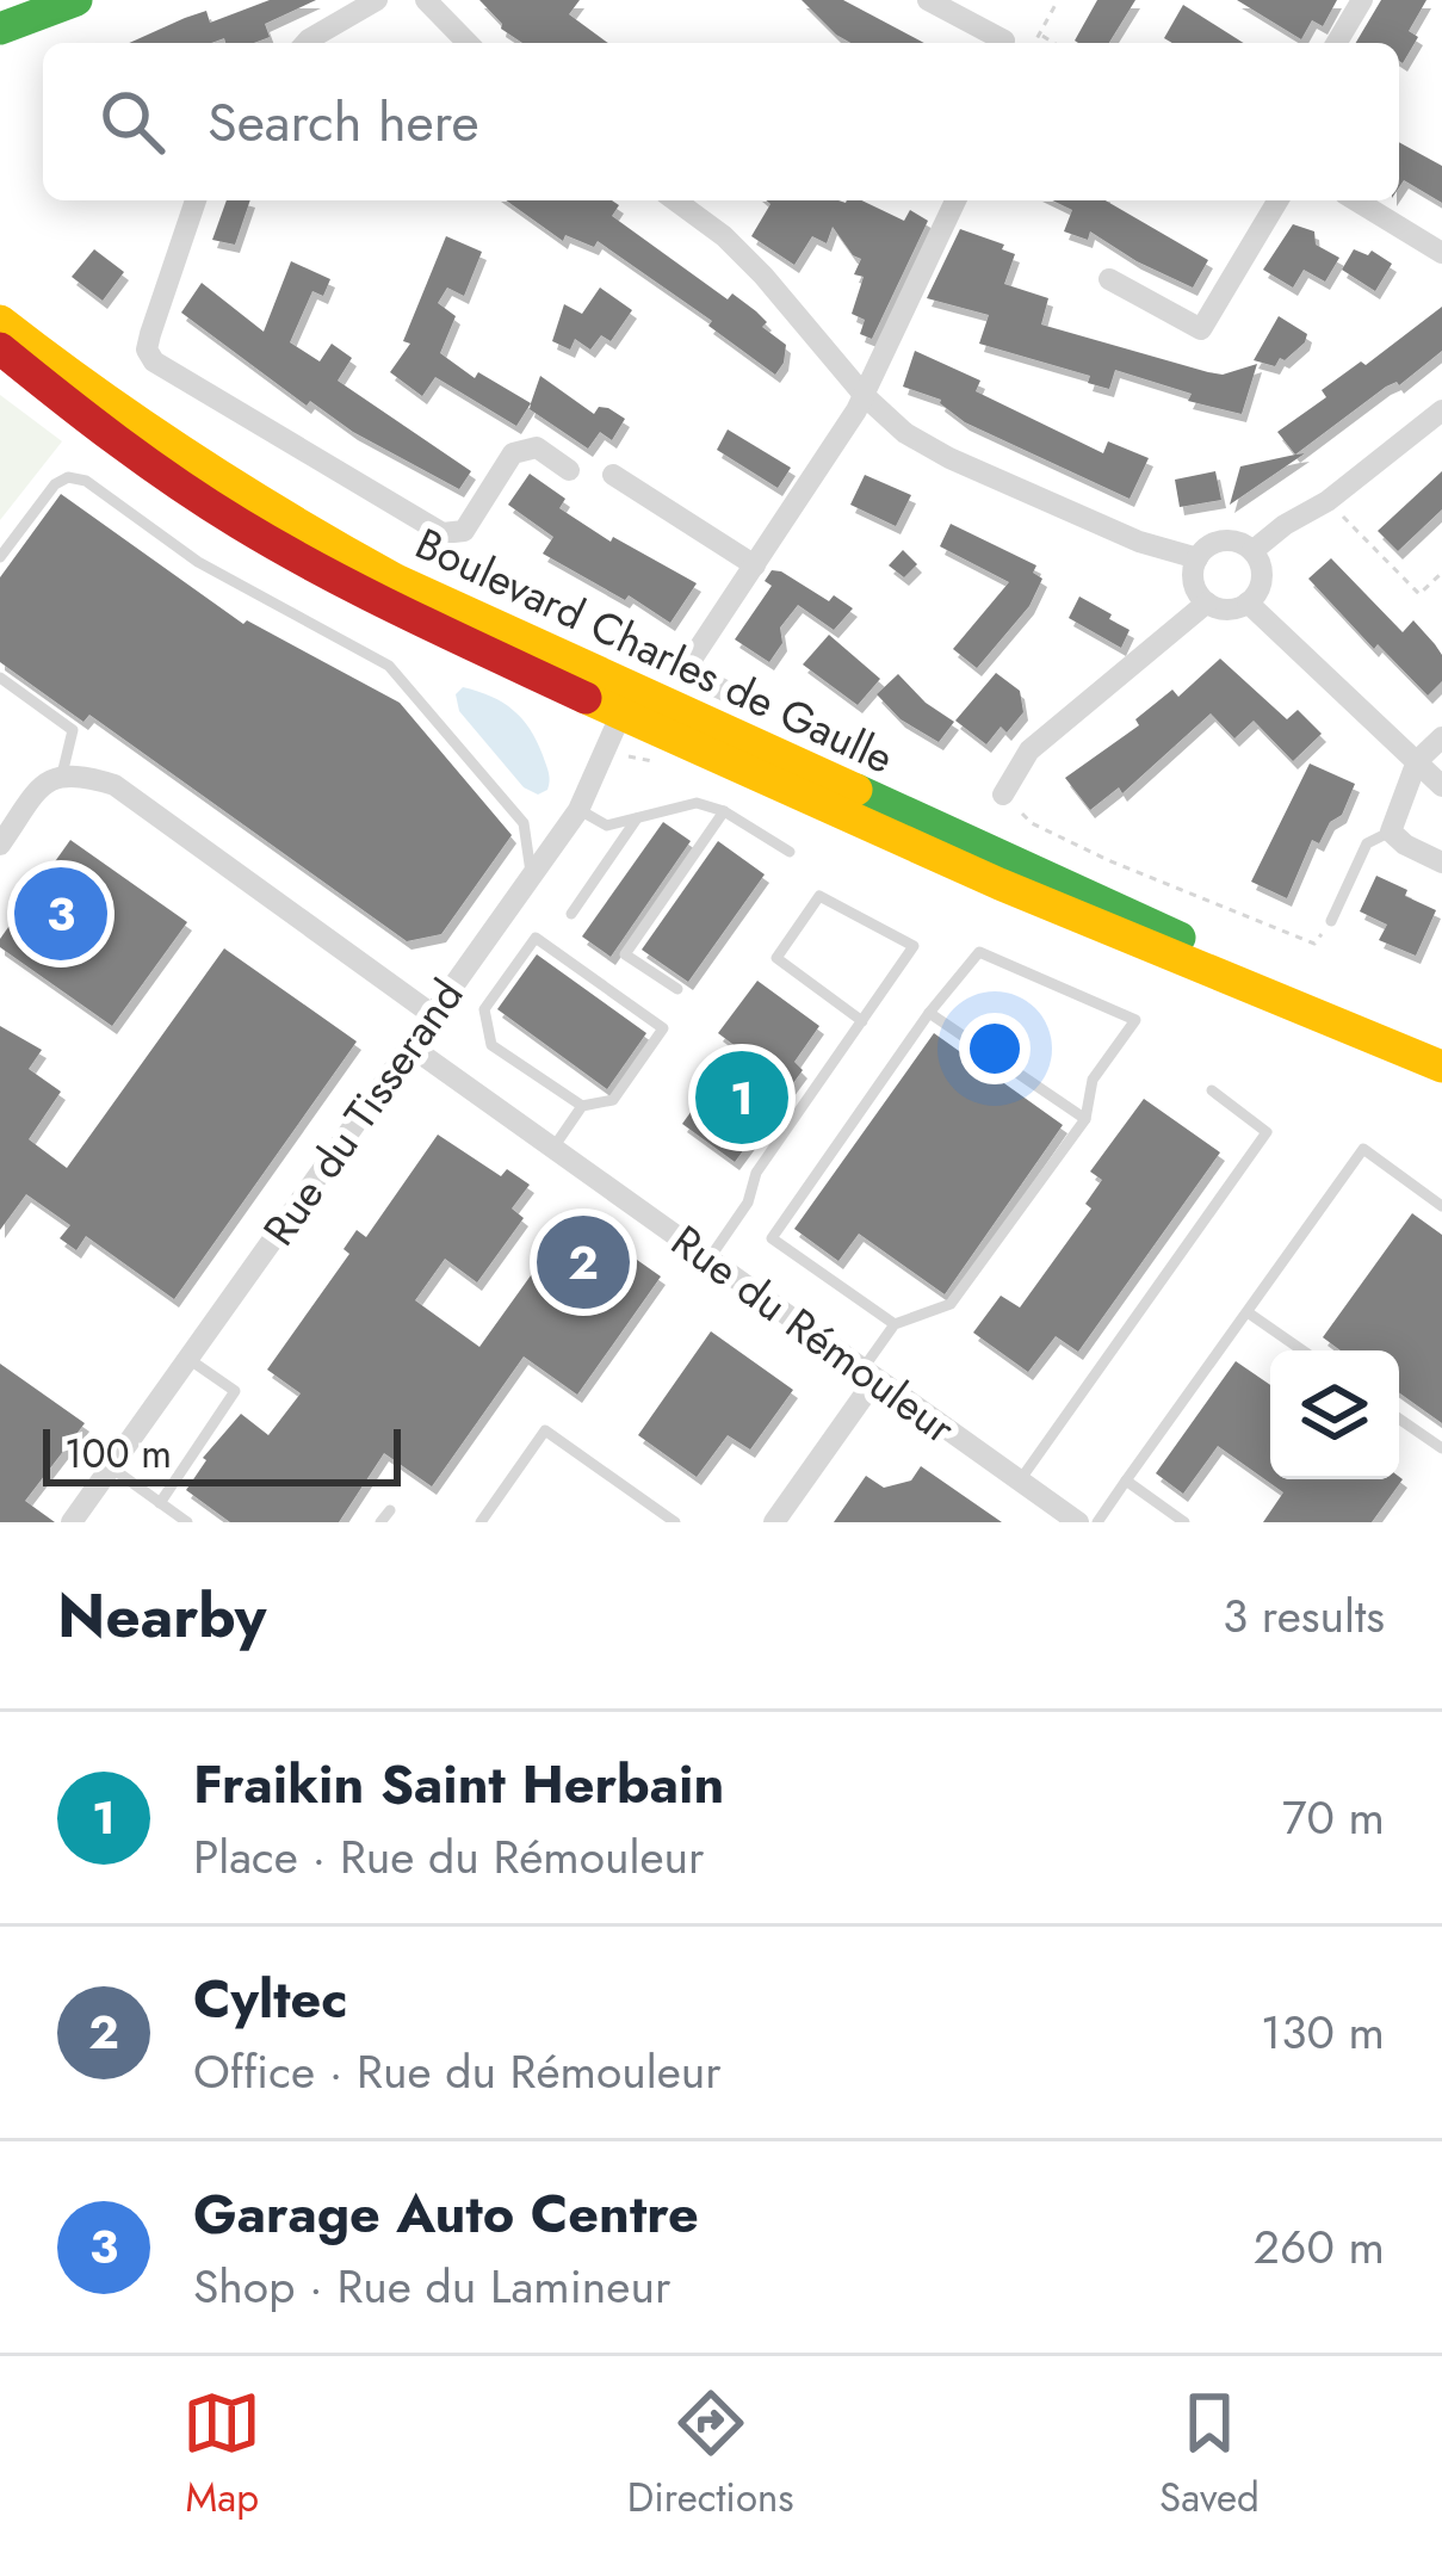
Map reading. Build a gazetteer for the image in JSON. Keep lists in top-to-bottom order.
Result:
{
  "streets": {
    "street": ["Boulevard Charles de Gaulle", "Rue du Tisserand", "Rue du Rémouleur"]
  },
  "crossings": [
    ["Boulevard Charles de Gaulle", "Rue du Tisserand"],
    ["Rue du Tisserand", "Rue du Rémouleur"]
  ],
  "scale_bar": "100 m",
  "page": {
    "search": "Search here",
    "pins": ["3", "1", "2"],
    "scale": "100 m",
    "heading": ["Nearby", "3 results"],
    "list": [
      {
        "mark": "1",
        "name": "Fraikin Saint Herbain",
        "note": "Place · Rue du Rémouleur",
        "value": "70 m"
      },
      {
        "mark": "2",
        "name": "Cyltec",
        "note": "Office · Rue du Rémouleur",
        "value": "130 m"
      },
      {
        "mark": "3",
        "name": "Garage Auto Centre",
        "note": "Shop · Rue du Lamineur",
        "value": "260 m"
      }
    ],
    "nav": ["Map", "Directions", "Saved"]
  }
}
